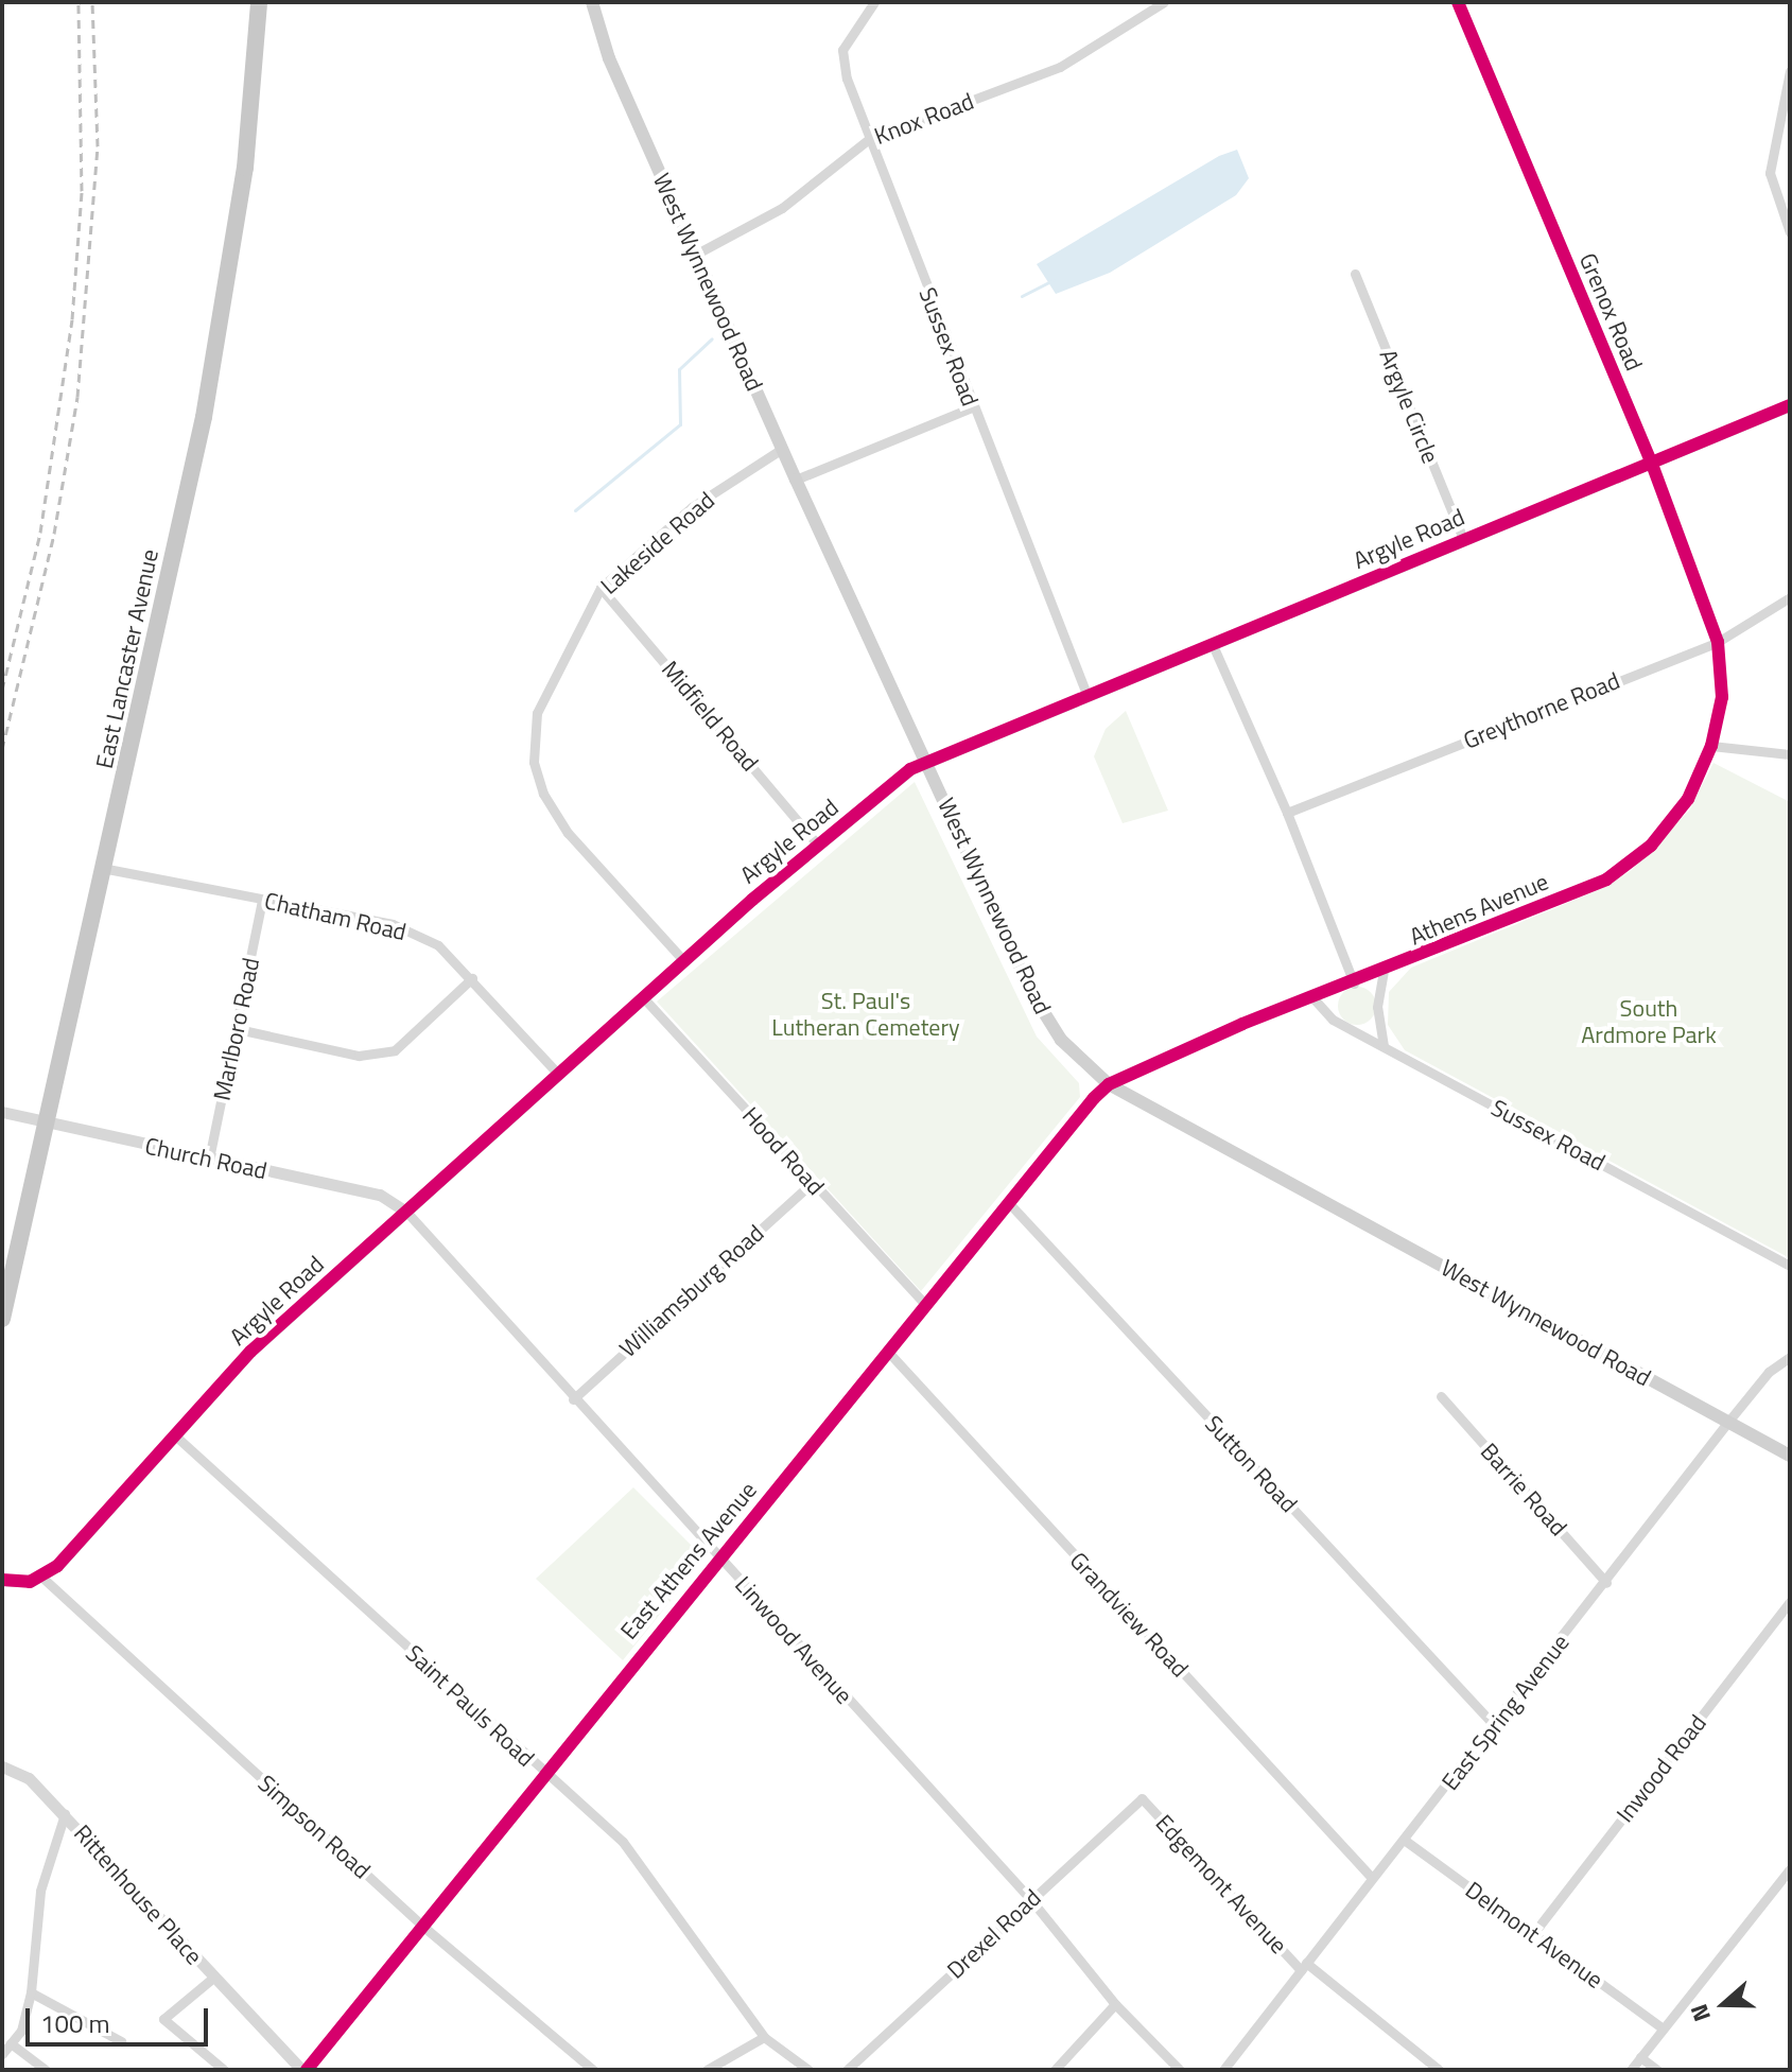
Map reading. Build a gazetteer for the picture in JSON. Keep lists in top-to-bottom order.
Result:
{
  "streets": {
    "highway": ["East Lancaster Avenue"],
    "main road": ["West Wynnewood Road"],
    "street": [
      "Knox Road",
      "Grenox Road",
      "Sussex Road",
      "Argyle Circle",
      "Argyle Road",
      "Lakeside Road",
      "Greythorne Road",
      "Midfield Road",
      "Athens Avenue",
      "Chatham Road",
      "Marlboro Road",
      "Hood Road",
      "Church Road",
      "Williamsburg Road",
      "Sutton Road",
      "Barrie Road",
      "East Athens Avenue",
      "Grandview Road",
      "Linwood Avenue",
      "Saint Pauls Road",
      "East Spring Avenue",
      "Inwood Road",
      "Simpson Road",
      "Edgemont Avenue",
      "Rittenhouse Place",
      "Drexel Road",
      "Delmont Avenue"
    ]
  },
  "crossings": [
    ["Knox Road", "West Wynnewood Road"],
    ["Knox Road", "Sussex Road"],
    ["West Wynnewood Road", "Argyle Road"],
    ["West Wynnewood Road", "Lakeside Road"],
    ["West Wynnewood Road", "Athens Avenue"],
    ["West Wynnewood Road", "East Athens Avenue"],
    ["West Wynnewood Road", "East Spring Avenue"],
    ["Grenox Road", "Argyle Road"],
    ["Grenox Road", "Greythorne Road"],
    ["Grenox Road", "Athens Avenue"],
    ["Sussex Road", "Argyle Road"],
    ["Sussex Road", "Athens Avenue"],
    ["Argyle Circle", "Argyle Road"],
    ["Argyle Road", "Lakeside Road"],
    ["Argyle Road", "Midfield Road"],
    ["Argyle Road", "Chatham Road"],
    ["Argyle Road", "Hood Road"],
    ["Argyle Road", "Church Road"],
    ["Argyle Road", "Linwood Avenue"],
    ["Argyle Road", "Saint Pauls Road"],
    ["Argyle Road", "Simpson Road"],
    ["Lakeside Road", "Midfield Road"],
    ["East Lancaster Avenue", "Chatham Road"],
    ["East Lancaster Avenue", "Church Road"],
    ["Greythorne Road", "Athens Avenue"],
    ["Athens Avenue", "East Athens Avenue"],
    ["Chatham Road", "Marlboro Road"],
    ["Marlboro Road", "Church Road"],
    ["Hood Road", "Williamsburg Road"],
    ["Hood Road", "East Athens Avenue"],
    ["Church Road", "Linwood Avenue"],
    ["Williamsburg Road", "Linwood Avenue"],
    ["Sutton Road", "East Athens Avenue"],
    ["Sutton Road", "East Spring Avenue"],
    ["Barrie Road", "East Spring Avenue"],
    ["East Athens Avenue", "Grandview Road"],
    ["East Athens Avenue", "Linwood Avenue"],
    ["East Athens Avenue", "Saint Pauls Road"],
    ["East Athens Avenue", "Simpson Road"],
    ["East Athens Avenue", "Rittenhouse Place"],
    ["Grandview Road", "East Spring Avenue"],
    ["Linwood Avenue", "Drexel Road"],
    ["East Spring Avenue", "Edgemont Avenue"],
    ["East Spring Avenue", "Delmont Avenue"],
    ["Inwood Road", "Delmont Avenue"],
    ["Edgemont Avenue", "Drexel Road"]
  ],
  "parks": ["St. Paul's Lutheran Cemetery", "South Ardmore Park"],
  "scale_bar": "100 m",
  "north": "left"
}
